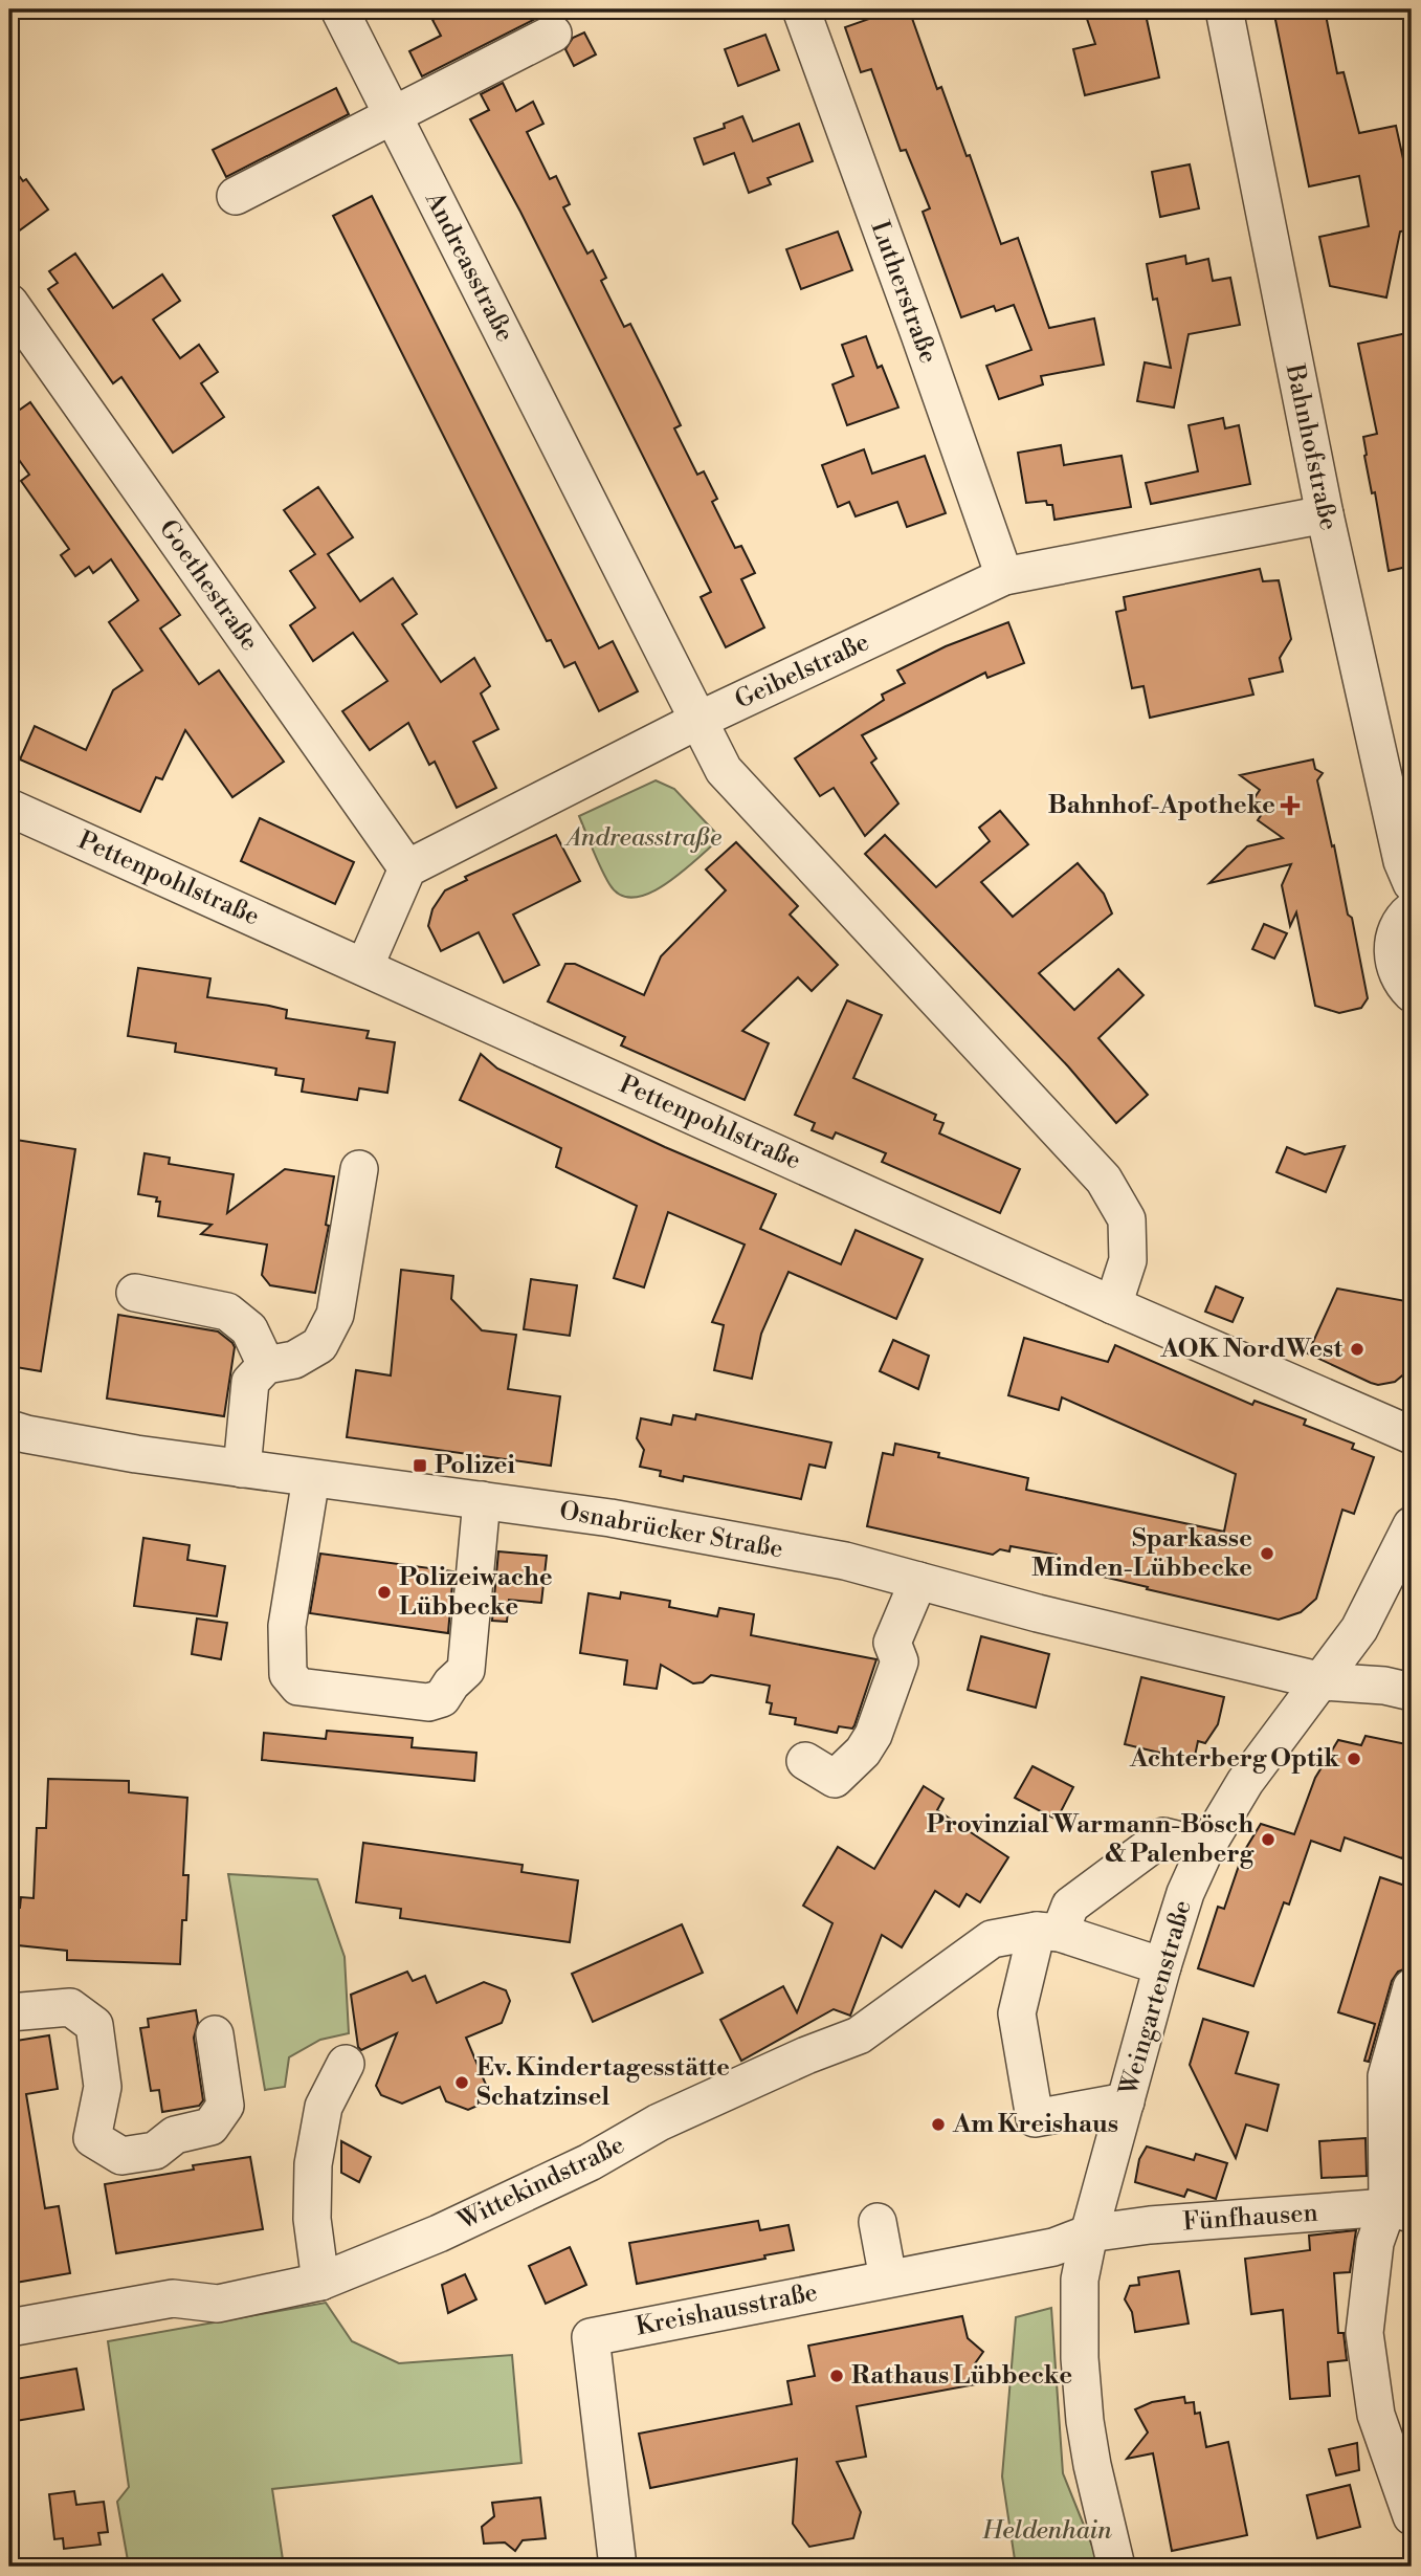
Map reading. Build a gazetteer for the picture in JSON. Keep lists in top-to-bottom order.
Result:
{
  "streets": {
    "street": [
      "Andreasstraße",
      "Lutherstraße",
      "Bahnhofstraße",
      "Goethestraße",
      "Geibelstraße",
      "Pettenpohlstraße",
      "Osnabrücker Straße",
      "Weingartenstraße",
      "Wittekindstraße",
      "Fünfhausen",
      "Kreishausstraße"
    ]
  },
  "crossings": [
    ["Andreasstraße", "Geibelstraße"],
    ["Andreasstraße", "Pettenpohlstraße"],
    ["Lutherstraße", "Geibelstraße"],
    ["Bahnhofstraße", "Geibelstraße"],
    ["Goethestraße", "Geibelstraße"],
    ["Osnabrücker Straße", "Weingartenstraße"],
    ["Weingartenstraße", "Wittekindstraße"],
    ["Weingartenstraße", "Fünfhausen"],
    ["Weingartenstraße", "Kreishausstraße"],
    ["Fünfhausen", "Kreishausstraße"]
  ],
  "parks": ["Andreasstraße", "Heldenhain"],
  "places": {
    "health": ["Bahnhof-Apotheke"],
    "other": [
      "AOK NordWest",
      "Sparkasse Minden-Lübbecke",
      "Polizeiwache Lübbecke",
      "Achterberg Optik",
      "Provinzial Warmann-Bösch & Palenberg",
      "Ev. Kindertagesstätte Schatzinsel",
      "Am Kreishaus",
      "Rathaus Lübbecke"
    ],
    "transit": ["Polizei"]
  }
}
